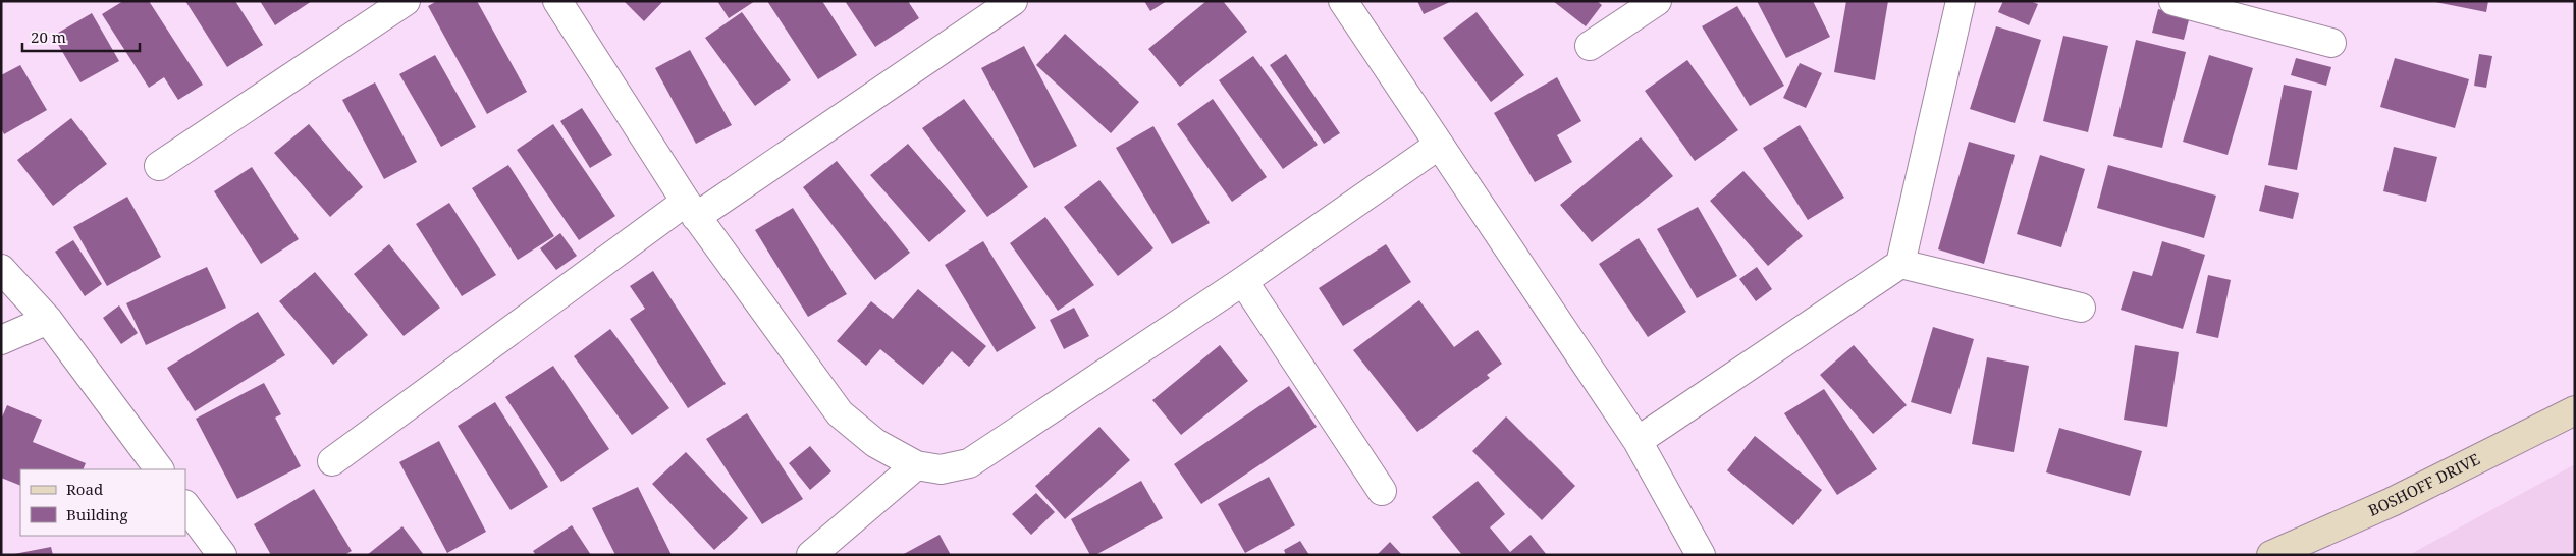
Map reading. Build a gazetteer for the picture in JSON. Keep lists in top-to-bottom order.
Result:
{
  "streets": {
    "main road": ["BOSHOFF DRIVE"]
  },
  "legend": ["Road", "Building"],
  "scale_bar": "20 m"
}
